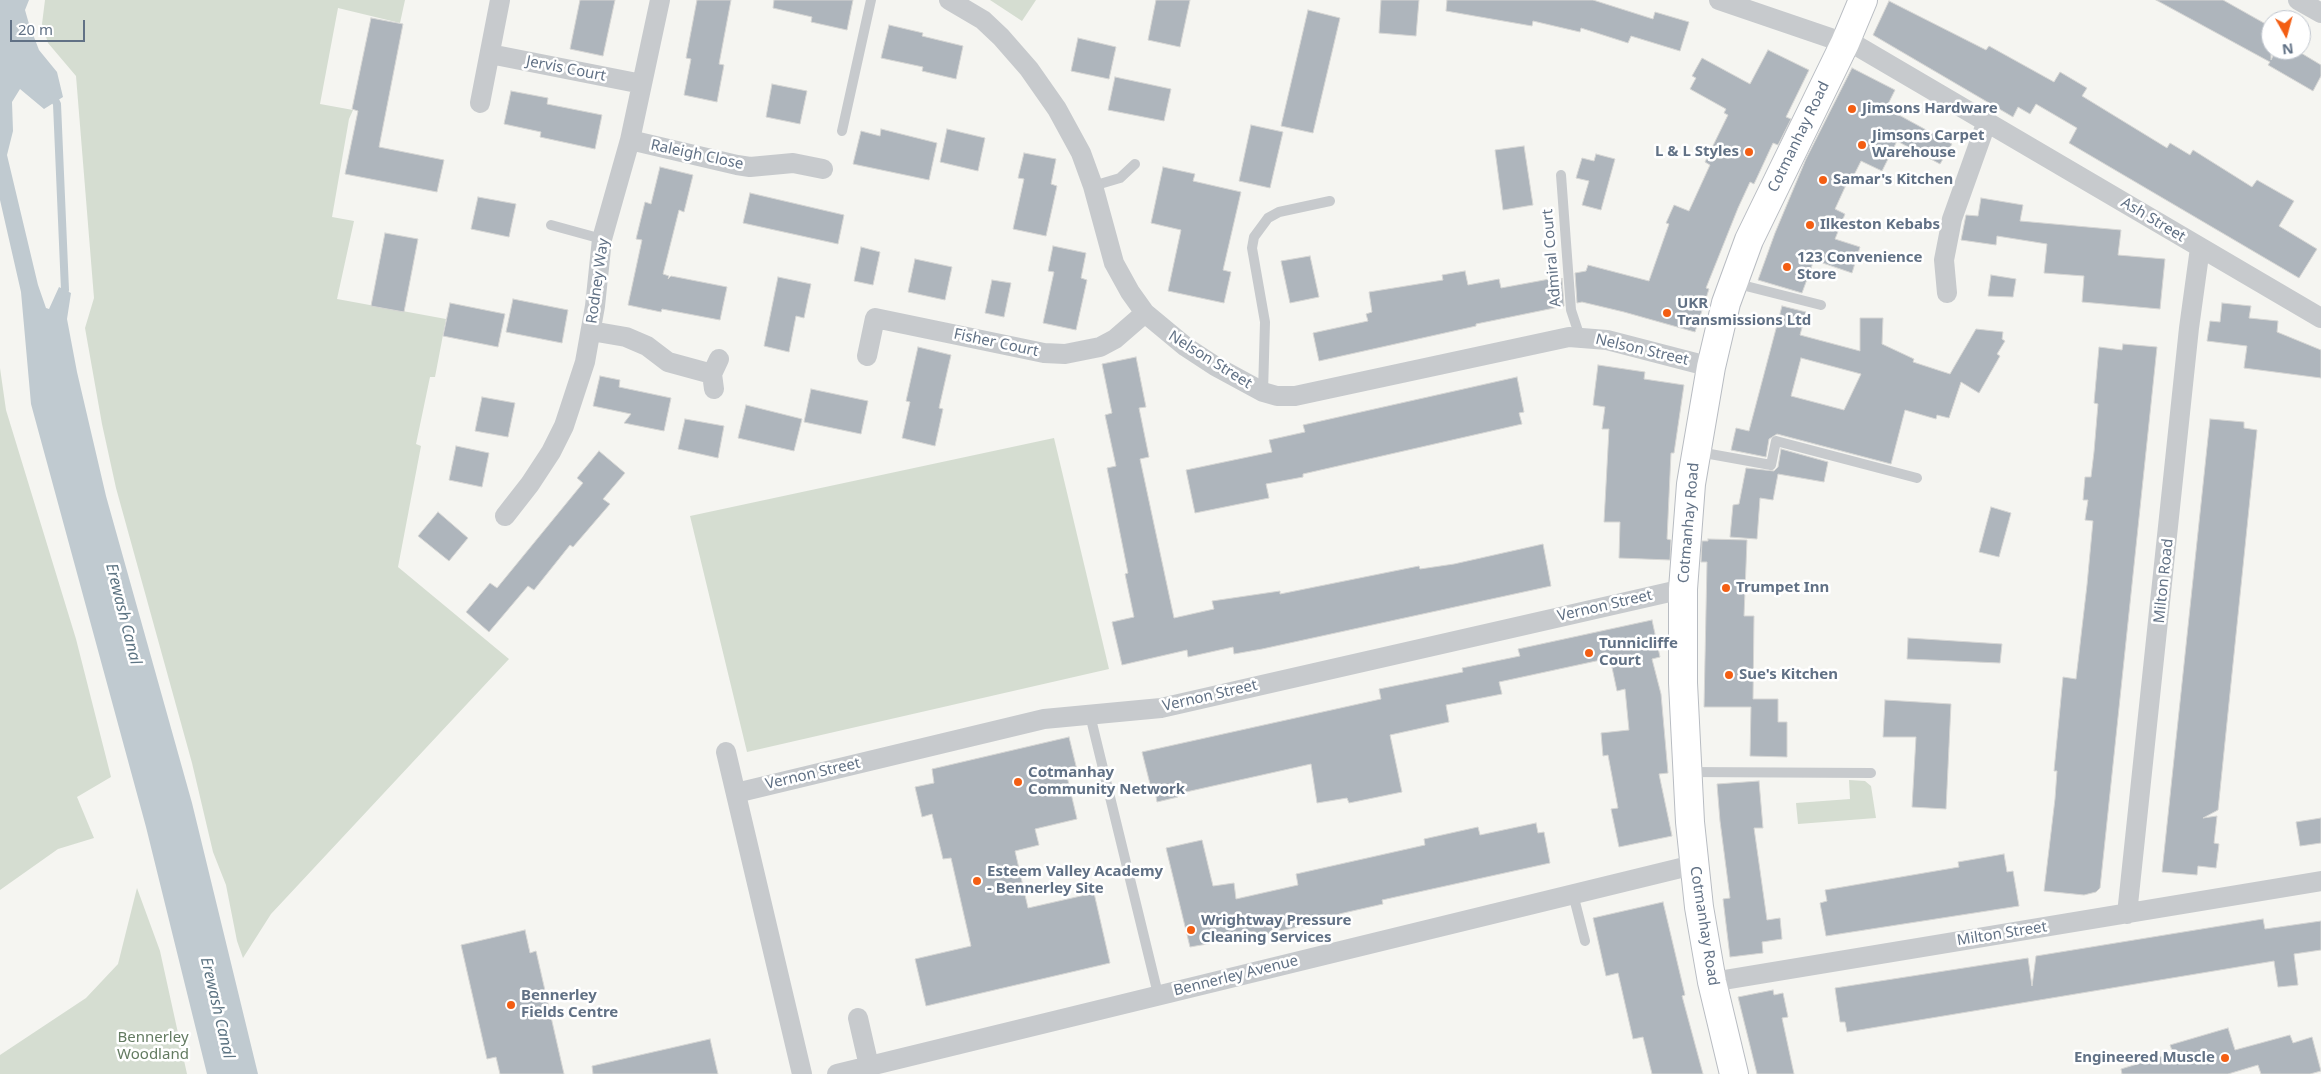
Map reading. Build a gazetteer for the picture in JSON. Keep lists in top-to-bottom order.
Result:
{
  "streets": {
    "street": [
      "Jervis Court",
      "Cotmanhay Road",
      "Raleigh Close",
      "Ash Street",
      "Rodney Way",
      "Fisher Court",
      "Nelson Street",
      "Milton Road",
      "Vernon Street",
      "Milton Street",
      "Bennerley Avenue"
    ],
    "lane": ["Admiral Court"]
  },
  "crossings": [
    ["Jervis Court", "Rodney Way"],
    ["Cotmanhay Road", "Ash Street"],
    ["Cotmanhay Road", "Nelson Street"],
    ["Cotmanhay Road", "Vernon Street"],
    ["Cotmanhay Road", "Milton Street"],
    ["Cotmanhay Road", "Bennerley Avenue"],
    ["Raleigh Close", "Rodney Way"],
    ["Ash Street", "Milton Road"],
    ["Admiral Court", "Nelson Street"],
    ["Fisher Court", "Nelson Street"],
    ["Milton Road", "Milton Street"]
  ],
  "water": ["Erewash Canal"],
  "parks": ["Bennerley Woodland"],
  "places": [
    "Jimsons Hardware",
    "Jimsons Carpet Warehouse",
    "L & L Styles",
    "Samar's Kitchen",
    "Ilkeston Kebabs",
    "123 Convenience Store",
    "UKR Transmissions Ltd",
    "Trumpet Inn",
    "Tunnicliffe Court",
    "Sue's Kitchen",
    "Cotmanhay Community Network",
    "Esteem Valley Academy - Bennerley Site",
    "Wrightway Pressure Cleaning Services",
    "Bennerley Fields Centre",
    "Engineered Muscle"
  ],
  "scale_bar": "20 m",
  "north": "bottom"
}
